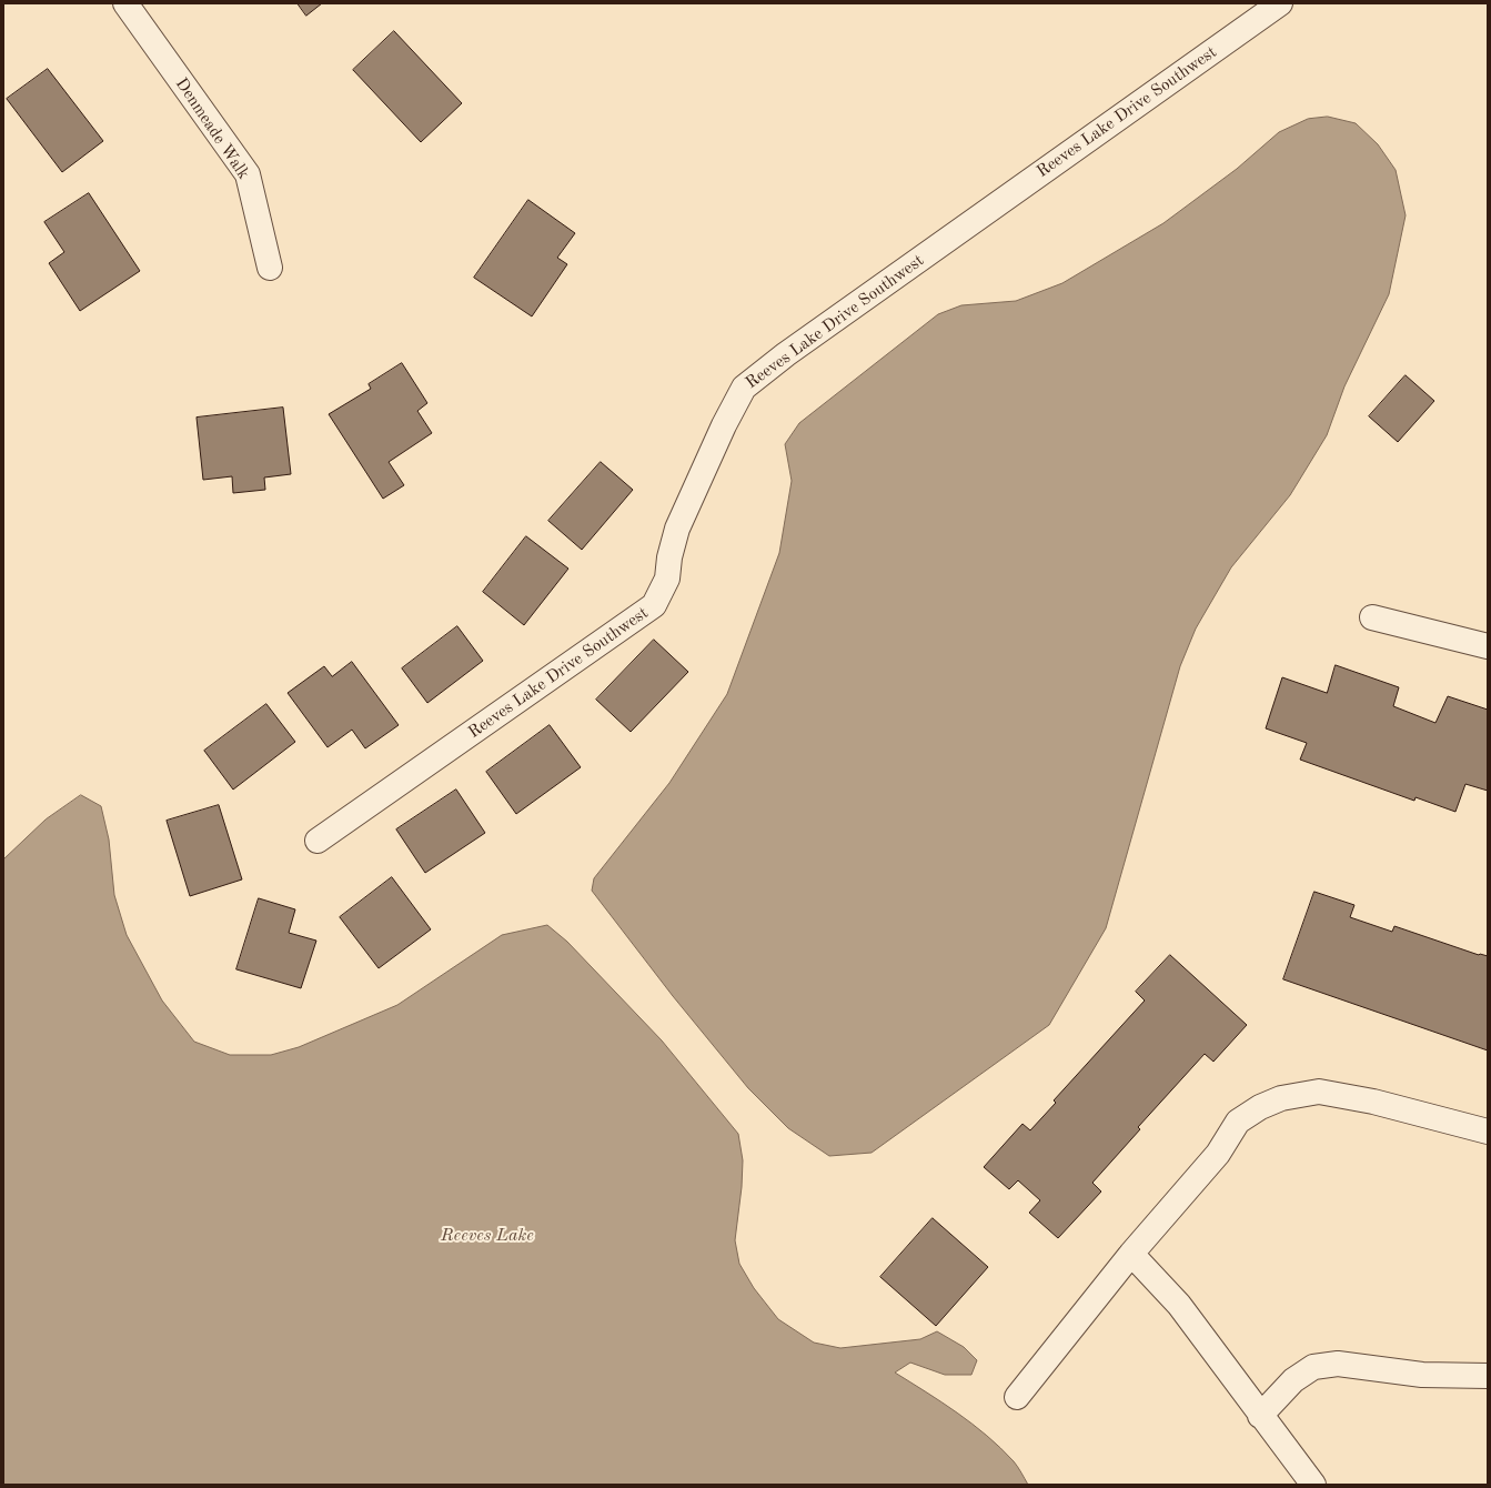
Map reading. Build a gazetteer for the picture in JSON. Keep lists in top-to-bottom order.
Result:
{
  "streets": {
    "street": ["Reeves Lake Drive Southwest", "Denmeade Walk"]
  },
  "water": ["Reeves Lake"]
}
